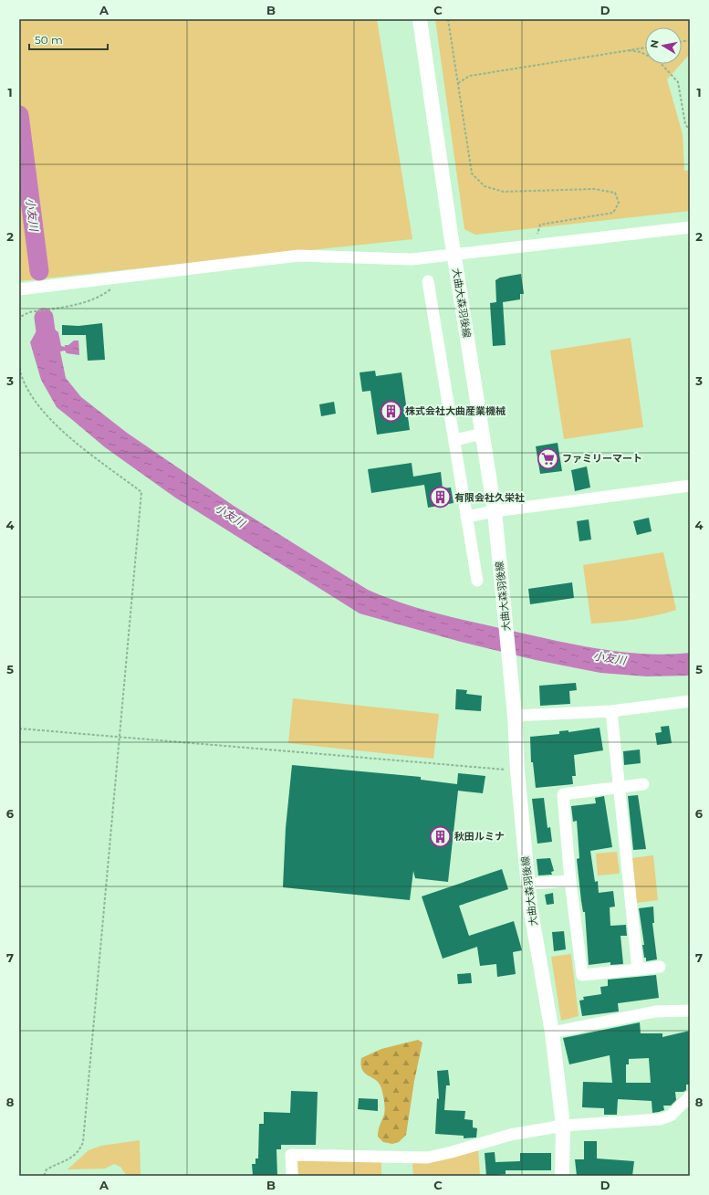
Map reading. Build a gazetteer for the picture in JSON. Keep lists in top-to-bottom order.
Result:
{
  "streets": {
    "main road": ["大曲大森羽後線"]
  },
  "water": ["小友川"],
  "places": {
    "building": ["株式会社大曲産業機械", "有限会社久栄社", "秋田ルミナ"],
    "supermarket": ["ファミリーマート"]
  },
  "scale_bar": "50 m",
  "north": "left",
  "grid": {
    "columns": [
      "A",
      "B",
      "C",
      "D"
    ],
    "rows": [
      "1",
      "2",
      "3",
      "4",
      "5",
      "6",
      "7",
      "8"
    ]
  }
}
